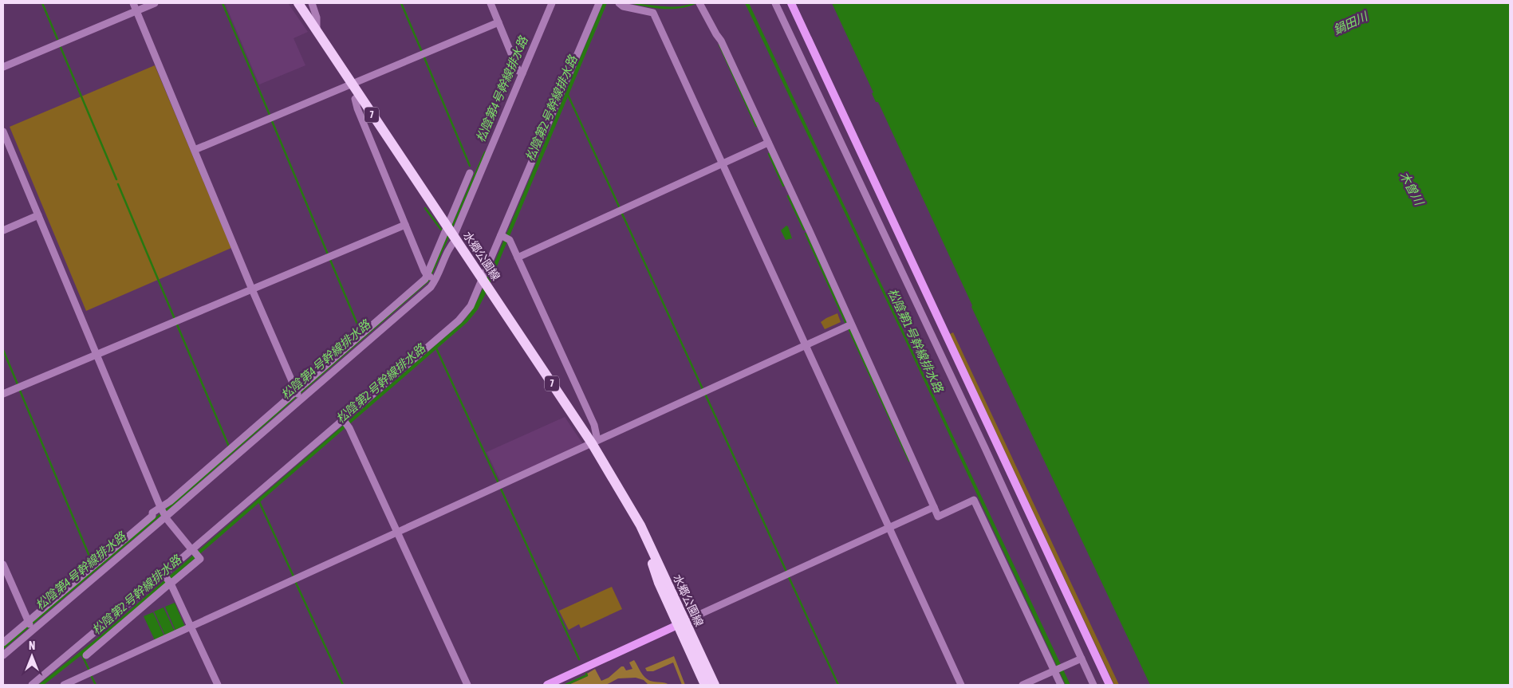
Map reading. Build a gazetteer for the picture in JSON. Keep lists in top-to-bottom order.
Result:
{
  "streets": {
    "main road": ["7", "水郷公園線"]
  },
  "water": [
    "鍋田川",
    "松陰第4号幹線排水路",
    "松陰第2号幹線排水路",
    "木曽川",
    "松陰第1号幹線排水路"
  ],
  "north": "top"
}
